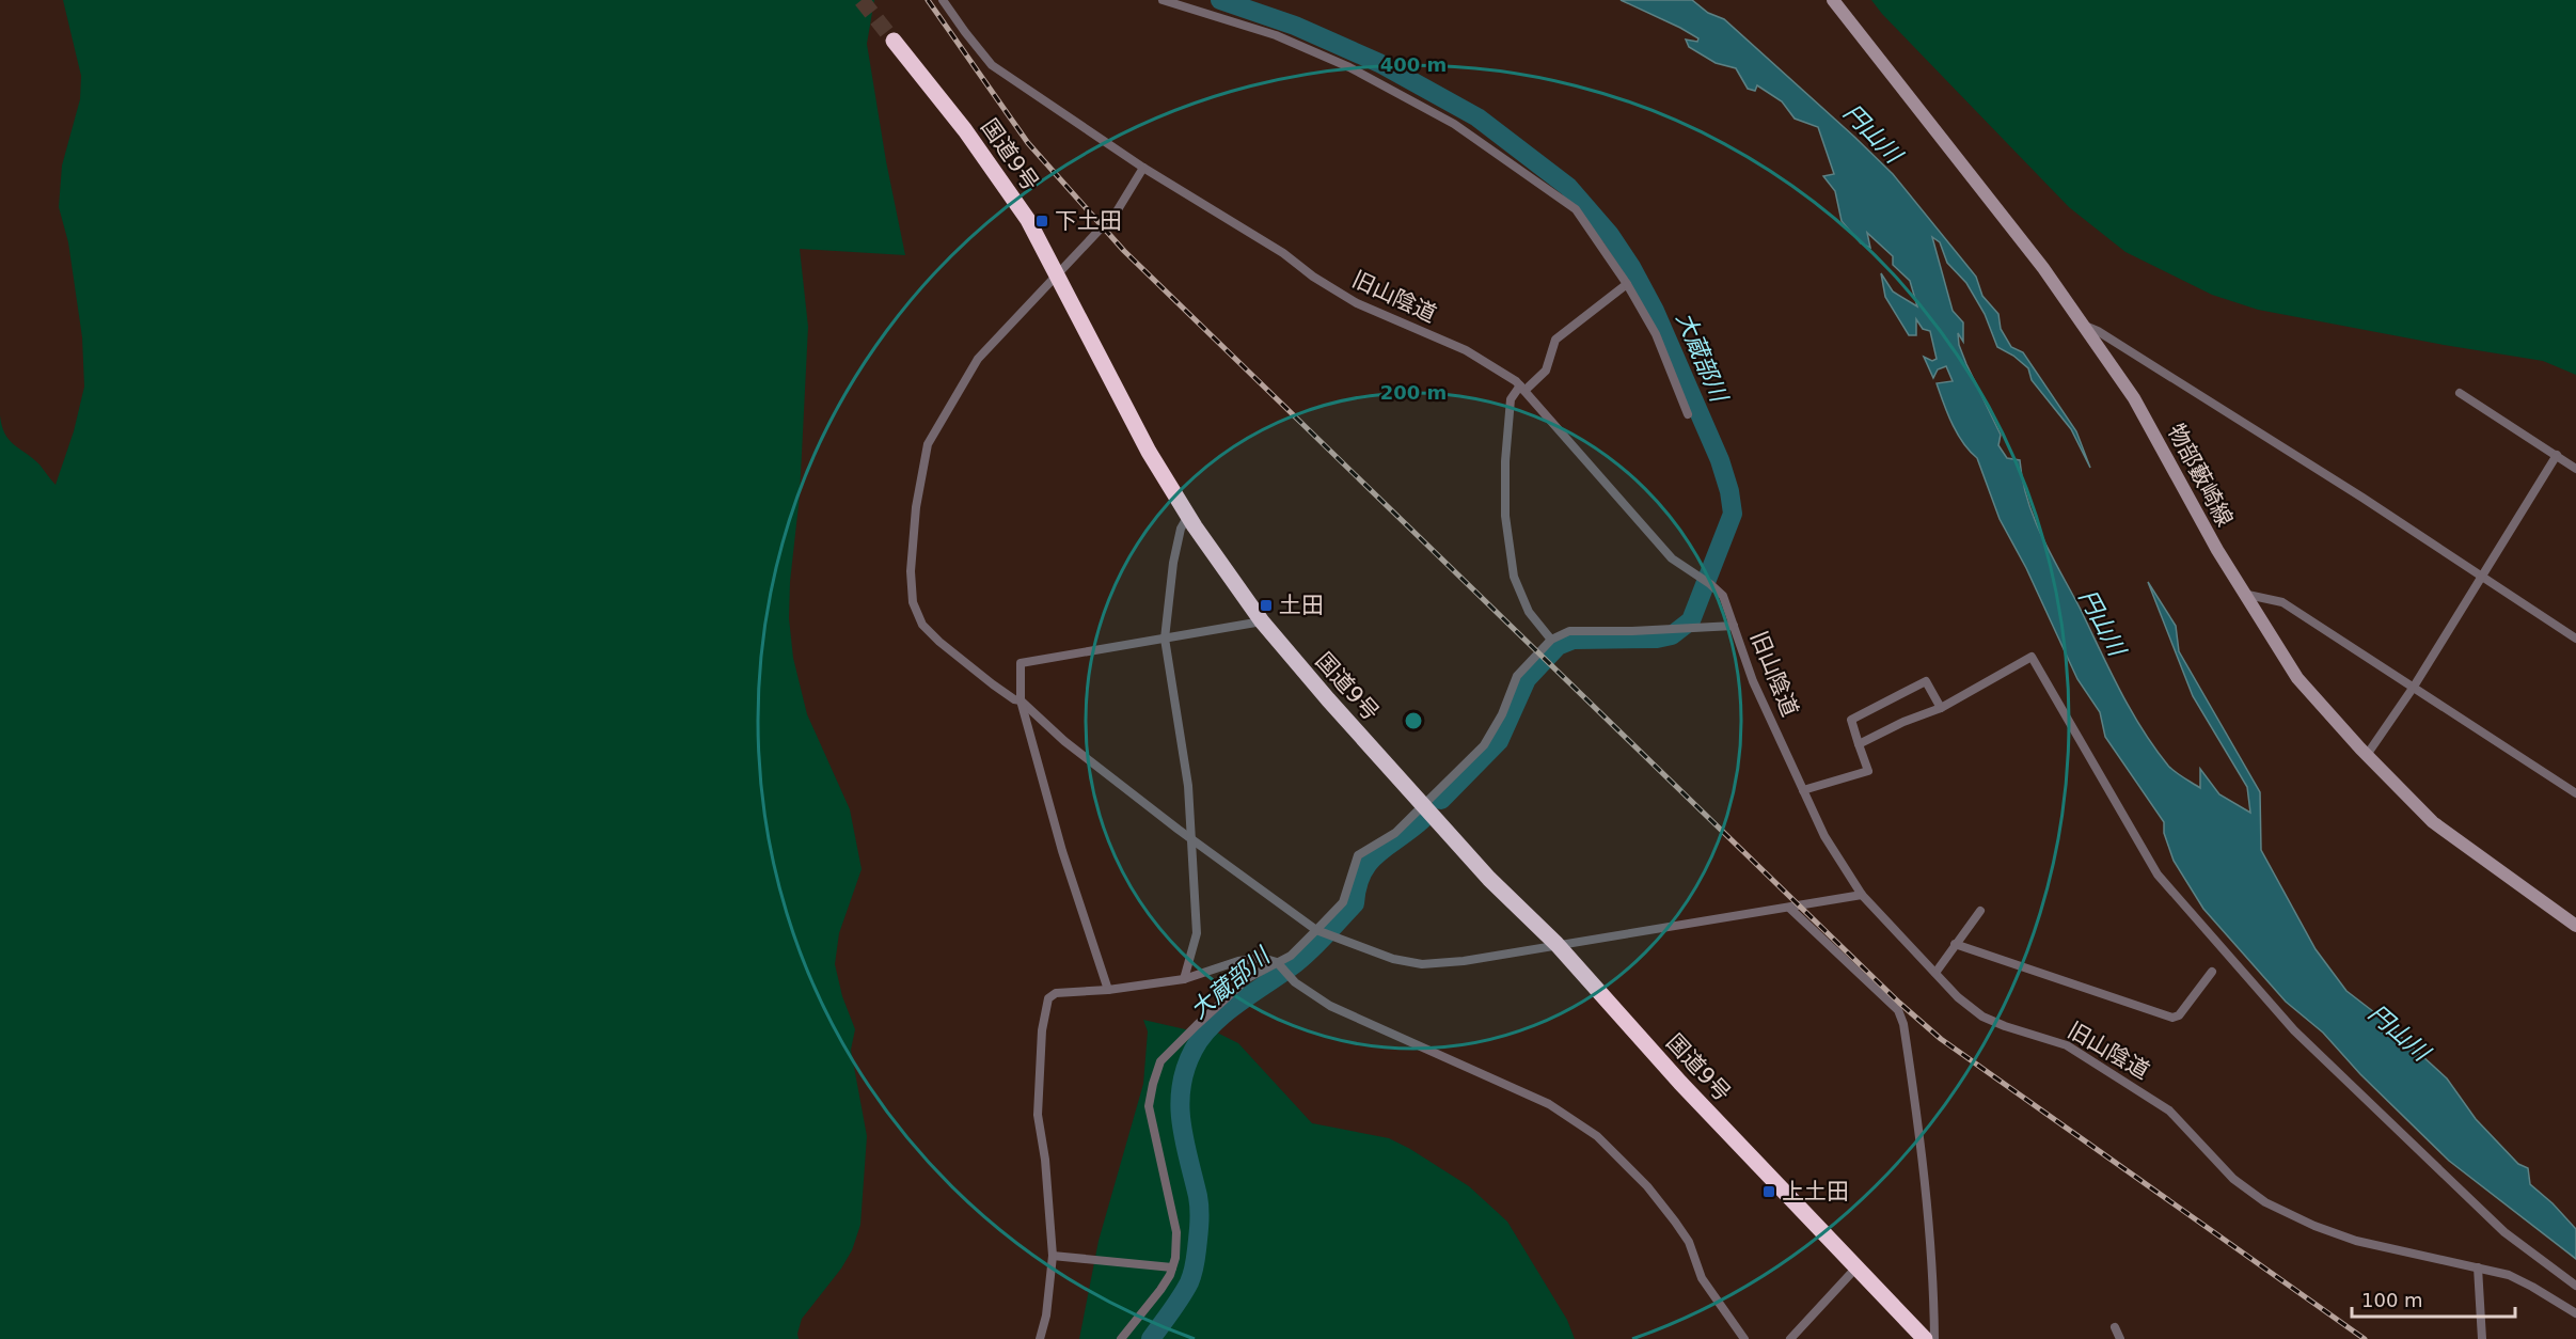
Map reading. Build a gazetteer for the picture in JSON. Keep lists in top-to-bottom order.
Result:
{
  "streets": {
    "highway": ["国道9号"],
    "main road": ["物部藪崎線"],
    "street": ["旧山陰道"]
  },
  "water": ["円山川", "大蔵部川"],
  "places": {
    "transit": ["下土田", "土田", "上土田"]
  },
  "scale_bar": "100 m",
  "rings": ["400 m", "200 m"]
}
